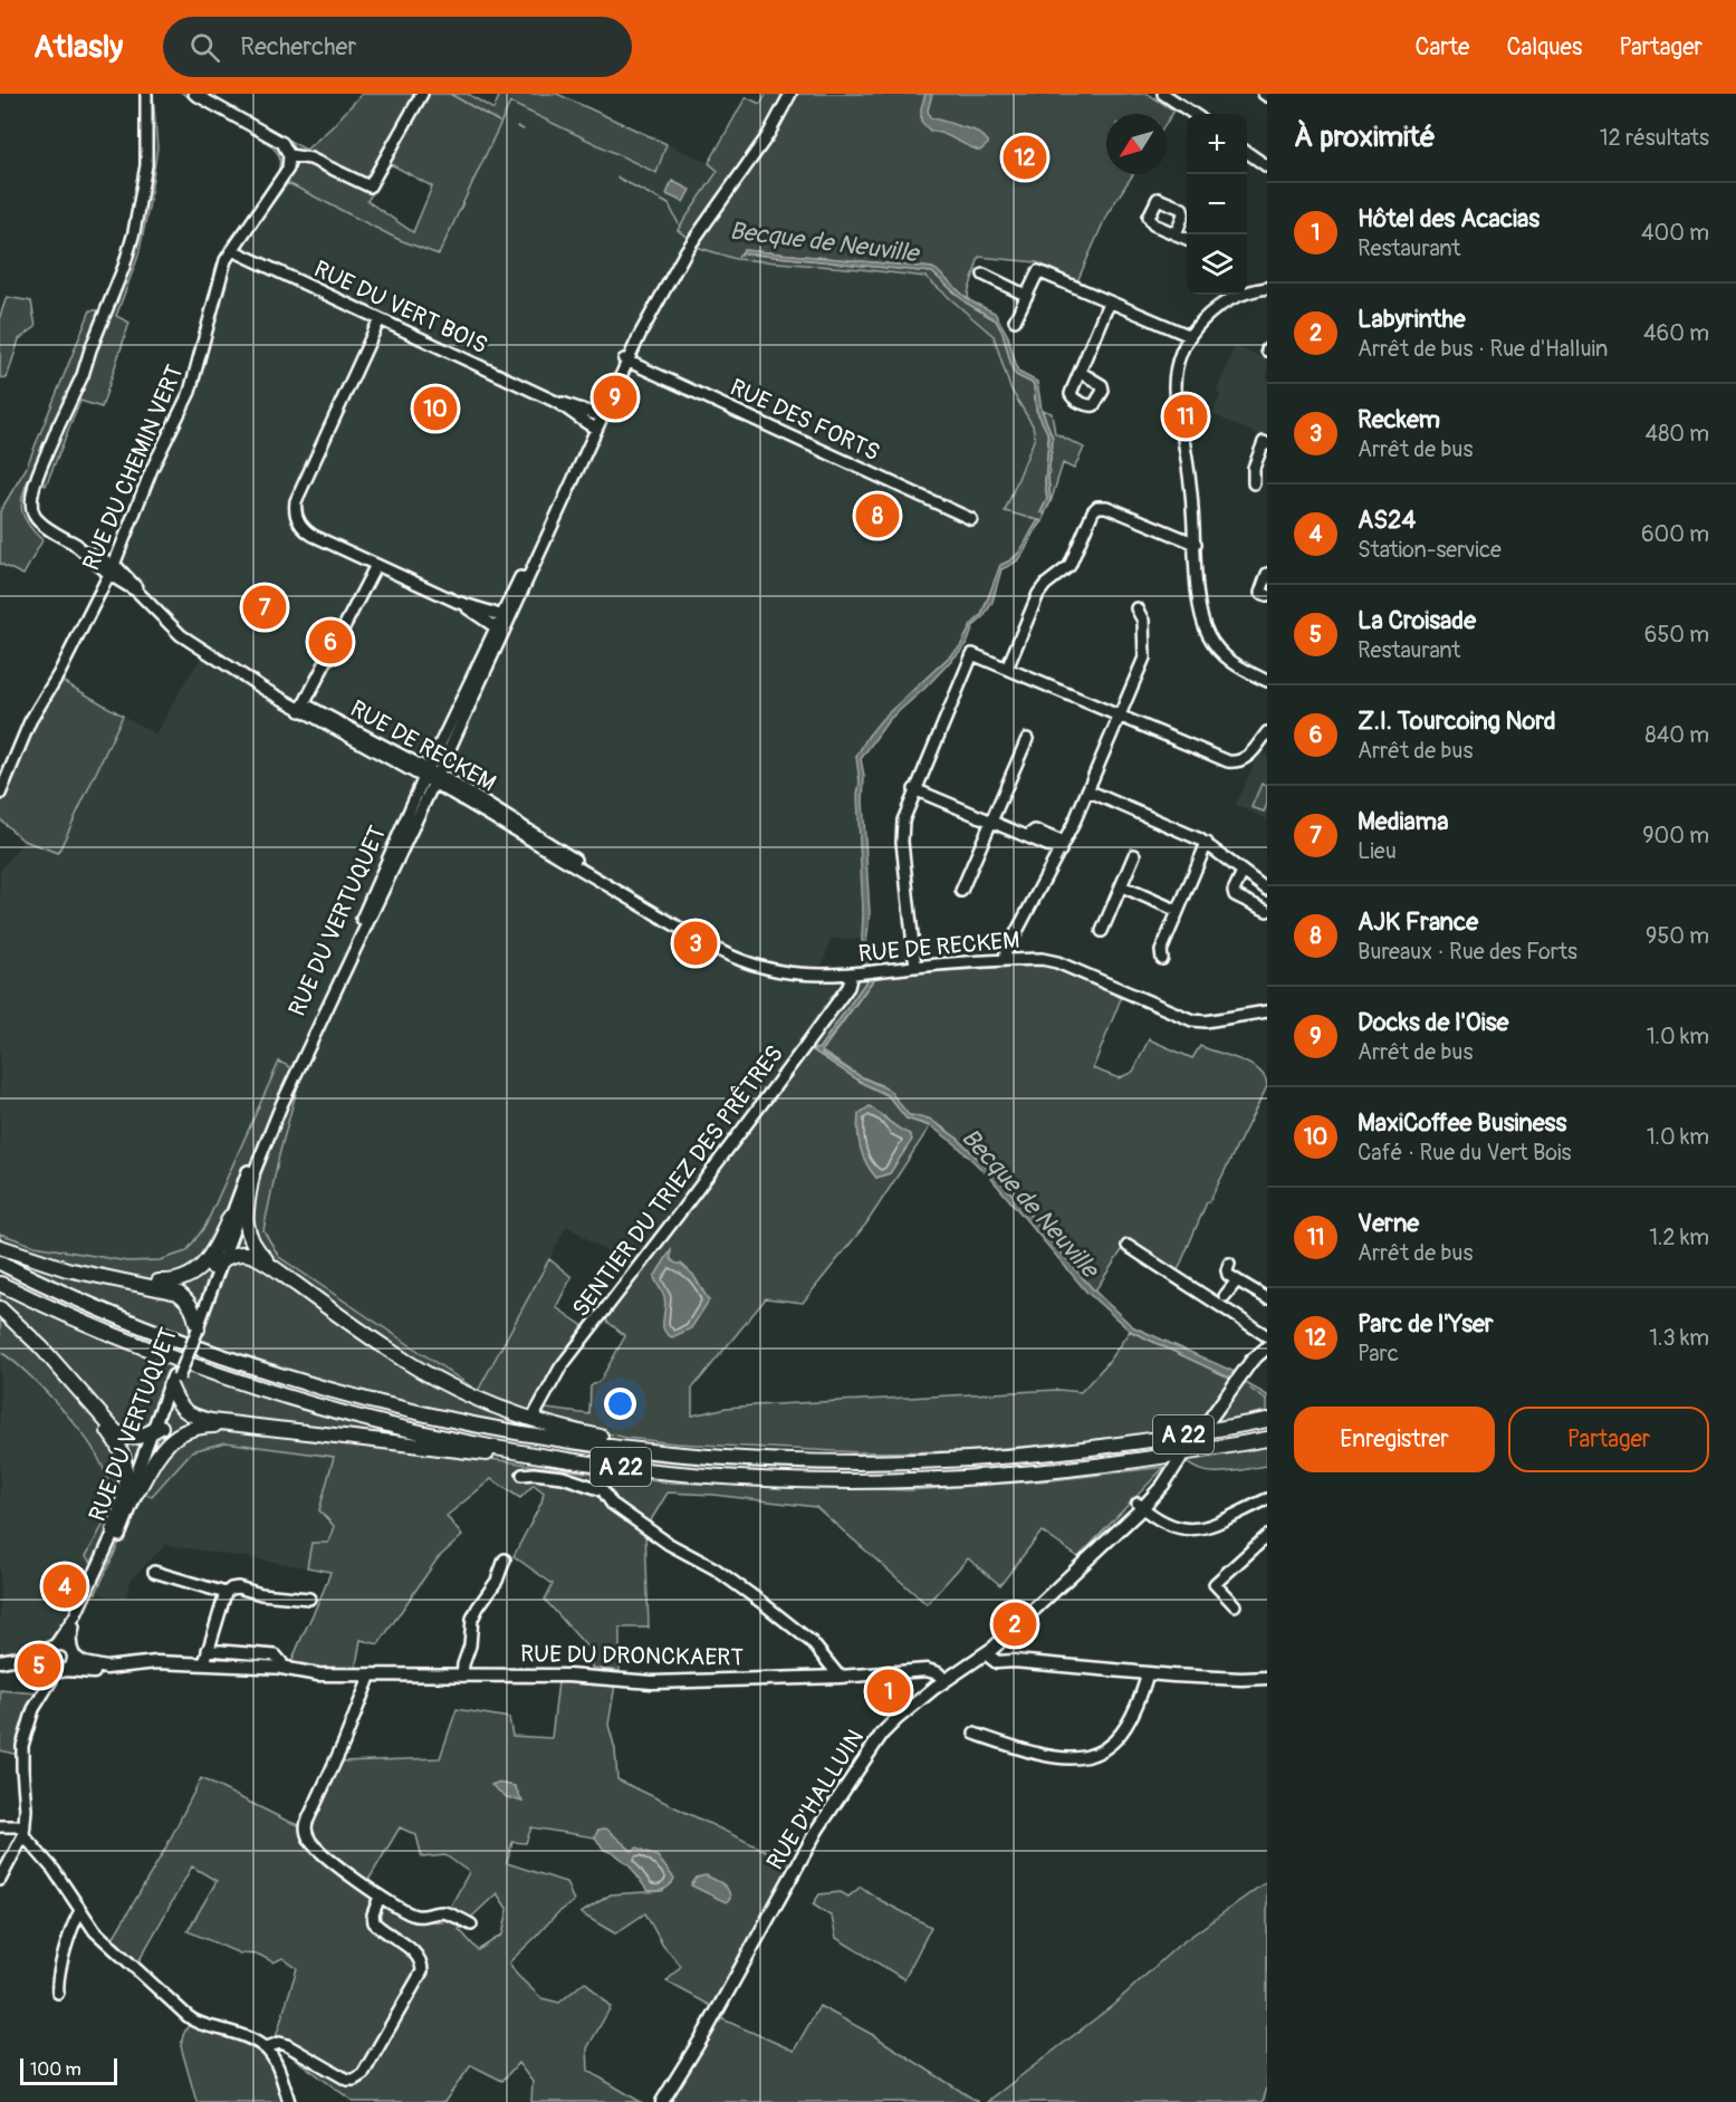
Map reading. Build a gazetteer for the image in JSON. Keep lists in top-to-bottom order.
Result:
{
  "streets": {
    "highway": ["A 22"],
    "main road": ["RUE DU DRONCKAERT", "RUE D'HALLUIN"],
    "street": [
      "RUE DU VERT BOIS",
      "RUE DES FORTS",
      "RUE DU CHEMIN VERT",
      "RUE DE RECKEM",
      "RUE DU VERTUQUET",
      "SENTIER DU TRIEZ DES PRÊTRES"
    ]
  },
  "crossings": [
    ["RUE DU VERT BOIS", "RUE DU CHEMIN VERT"],
    ["RUE DU VERT BOIS", "RUE DU VERTUQUET"],
    ["RUE DES FORTS", "RUE DU VERTUQUET"],
    ["RUE DU CHEMIN VERT", "RUE DE RECKEM"],
    ["RUE DE RECKEM", "RUE DU VERTUQUET"],
    ["RUE DE RECKEM", "SENTIER DU TRIEZ DES PRÊTRES"],
    ["RUE DU VERTUQUET", "RUE DU DRONCKAERT"],
    ["RUE DU DRONCKAERT", "RUE D'HALLUIN"]
  ],
  "water": ["Becque de Neuville"],
  "scale_bar": "100 m",
  "north": "bottom left",
  "page": {
    "header": "Atlasly",
    "search": "Rechercher",
    "nav": ["Carte", "Calques", "Partager"],
    "heading": ["À proximité", "12 résultats"],
    "map_buttons": ["+", "−"],
    "pins": [
      "12",
      "9",
      "10",
      "11",
      "8",
      "7",
      "6",
      "3",
      "4",
      "2",
      "5",
      "1"
    ],
    "list": [
      {
        "mark": "1",
        "name": "Hôtel des Acacias",
        "note": "Restaurant",
        "value": "400 m"
      },
      {
        "mark": "2",
        "name": "Labyrinthe",
        "note": "Arrêt de bus · Rue d'Halluin",
        "value": "460 m"
      },
      {
        "mark": "3",
        "name": "Reckem",
        "note": "Arrêt de bus",
        "value": "480 m"
      },
      {
        "mark": "4",
        "name": "AS24",
        "note": "Station-service",
        "value": "600 m"
      },
      {
        "mark": "5",
        "name": "La Croisade",
        "note": "Restaurant",
        "value": "650 m"
      },
      {
        "mark": "6",
        "name": "Z.I. Tourcoing Nord",
        "note": "Arrêt de bus",
        "value": "840 m"
      },
      {
        "mark": "7",
        "name": "Mediama",
        "note": "Lieu",
        "value": "900 m"
      },
      {
        "mark": "8",
        "name": "AJK France",
        "note": "Bureaux · Rue des Forts",
        "value": "950 m"
      },
      {
        "mark": "9",
        "name": "Docks de l'Oise",
        "note": "Arrêt de bus",
        "value": "1.0 km"
      },
      {
        "mark": "10",
        "name": "MaxiCoffee Business",
        "note": "Café · Rue du Vert Bois",
        "value": "1.0 km"
      },
      {
        "mark": "11",
        "name": "Verne",
        "note": "Arrêt de bus",
        "value": "1.2 km"
      },
      {
        "mark": "12",
        "name": "Parc de l'Yser",
        "note": "Parc",
        "value": "1.3 km"
      }
    ],
    "buttons": ["Enregistrer", "Partager"],
    "scale": "100 m"
  }
}
